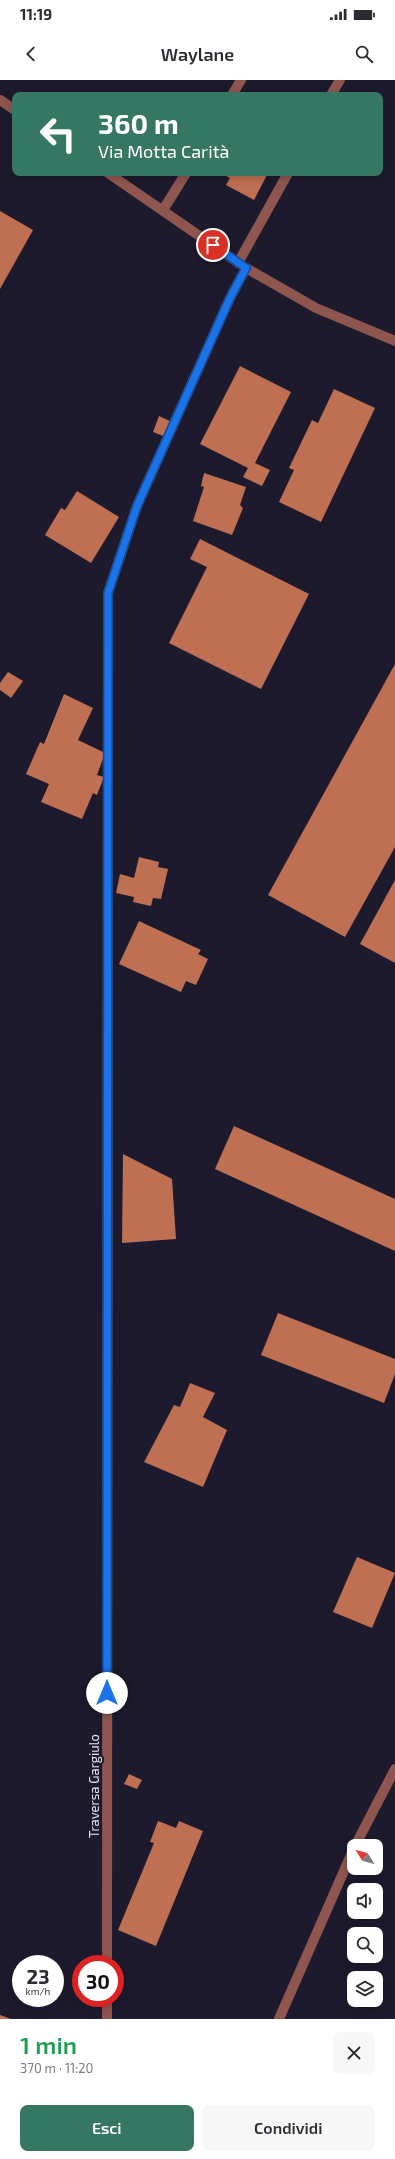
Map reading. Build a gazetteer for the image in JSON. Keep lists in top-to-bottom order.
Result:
{
  "streets": {
    "street": ["Traversa Gargiulo"]
  },
  "north": "top left",
  "page": {
    "status": "11:19",
    "header": "Waylane",
    "turn": ["360 m", "Via Motta Carità"],
    "speed": "23 km/h",
    "limit": "30",
    "heading": ["1 min", "370 m · 11:20"],
    "buttons": ["Esci", "Condividi"]
  }
}
